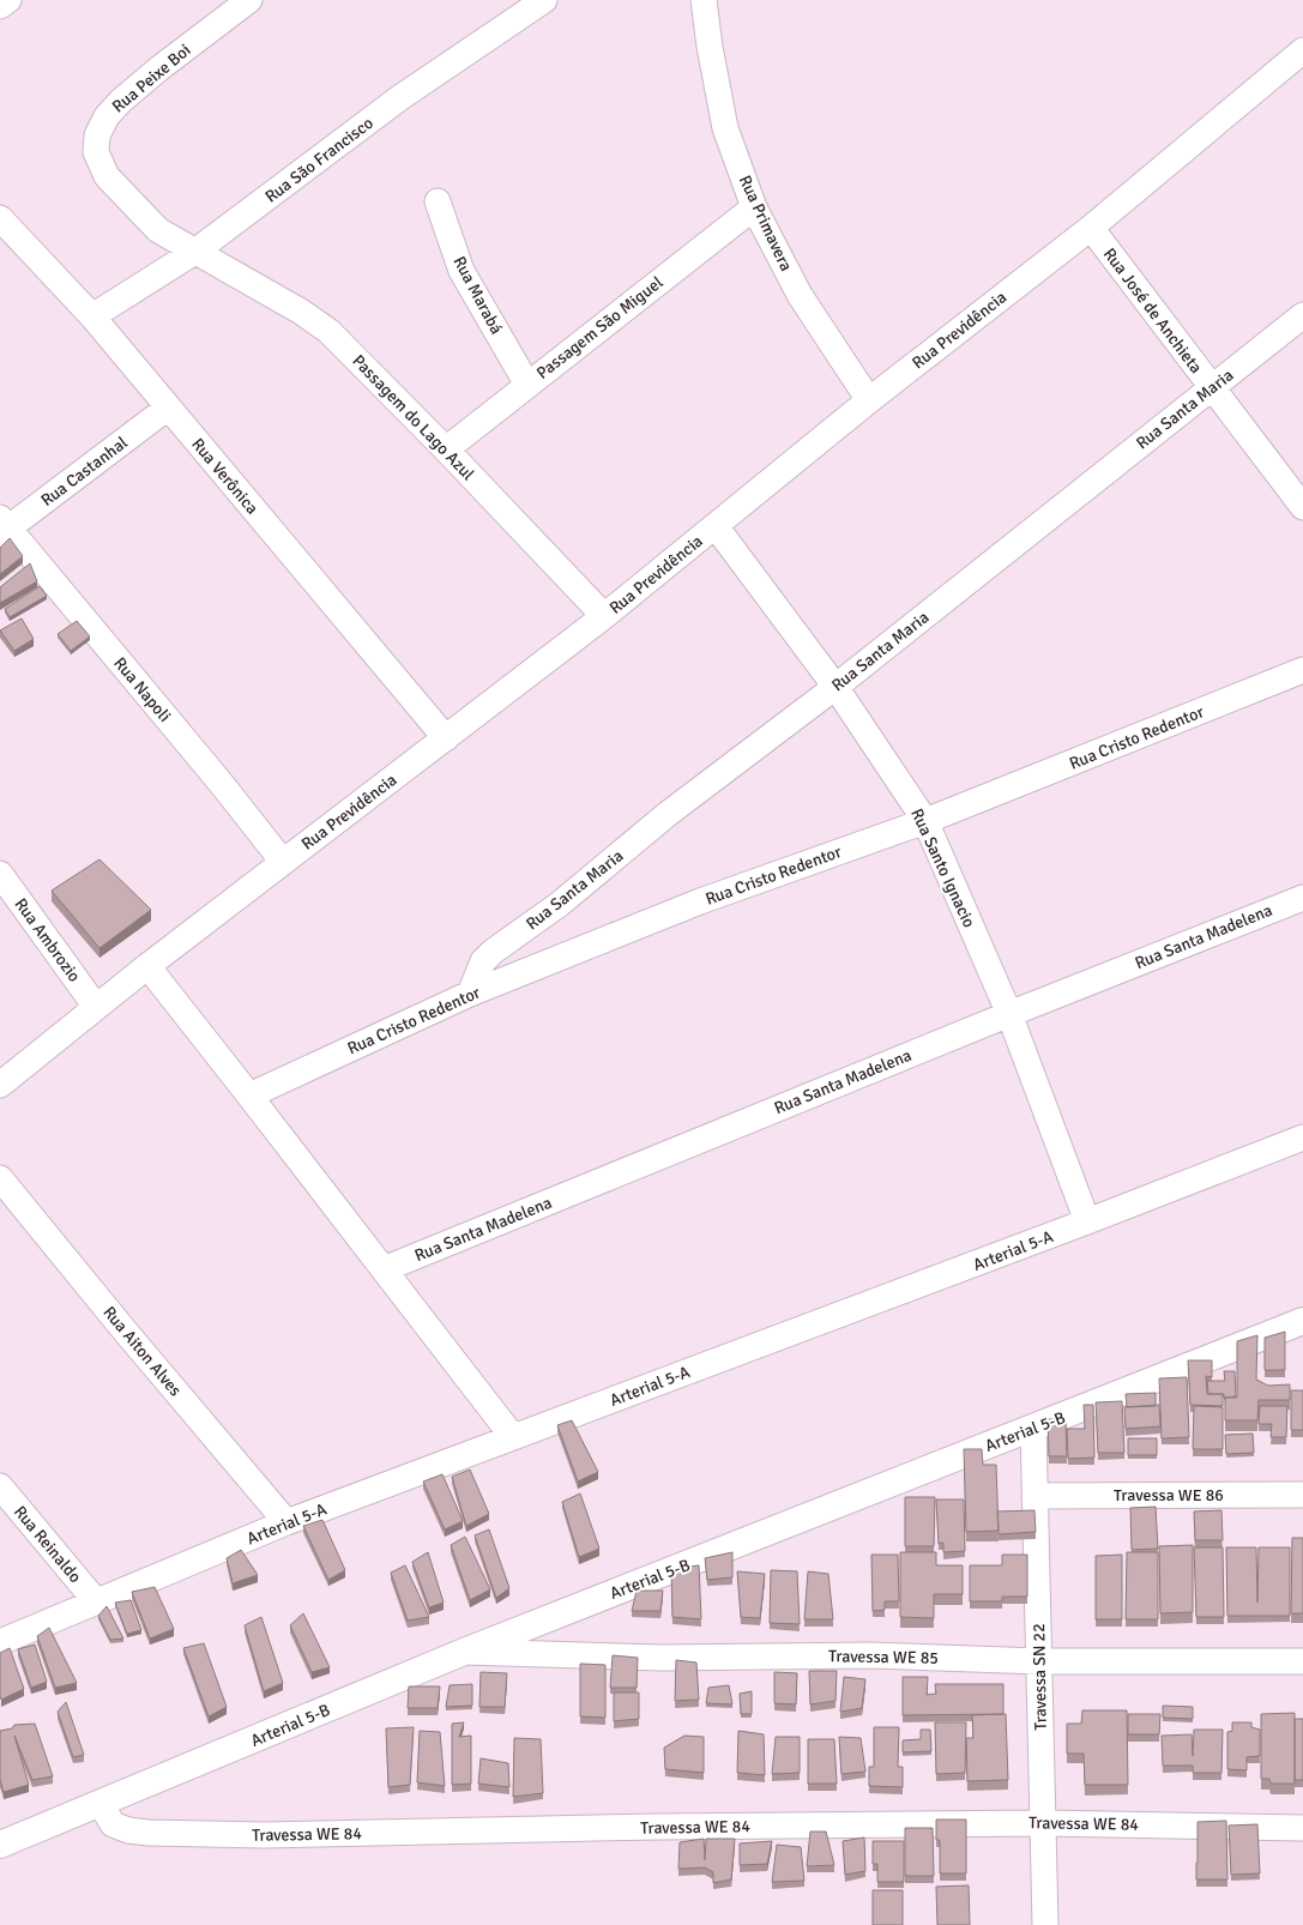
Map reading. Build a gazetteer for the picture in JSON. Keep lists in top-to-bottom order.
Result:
{
  "streets": {
    "main road": ["Arterial 5-B"],
    "street": [
      "Rua Peixe Boi",
      "Rua São Francisco",
      "Rua Primavera",
      "Rua Marabá",
      "Rua José de Anchieta",
      "Passagem São Miguel",
      "Rua Previdência",
      "Rua Santa Maria",
      "Passagem do Lago Azul",
      "Rua Castanhal",
      "Rua Verônica",
      "Rua Napoli",
      "Rua Cristo Redentor",
      "Rua Santo Ignacio",
      "Rua Santa Madelena",
      "Rua Ambrozio",
      "Arterial 5-A",
      "Rua Aiton Alves",
      "Travessa WE 86",
      "Rua Reinaldo",
      "Travessa WE 85",
      "Travessa SN 22",
      "Travessa WE 84"
    ]
  },
  "crossings": [
    ["Rua Peixe Boi", "Rua São Francisco"],
    ["Rua Peixe Boi", "Passagem do Lago Azul"],
    ["Rua São Francisco", "Passagem do Lago Azul"],
    ["Rua São Francisco", "Rua Verônica"],
    ["Rua Primavera", "Passagem São Miguel"],
    ["Rua Primavera", "Rua Previdência"],
    ["Rua Marabá", "Passagem São Miguel"],
    ["Rua José de Anchieta", "Rua Previdência"],
    ["Rua José de Anchieta", "Rua Santa Maria"],
    ["Passagem São Miguel", "Passagem do Lago Azul"],
    ["Rua Previdência", "Passagem do Lago Azul"],
    ["Rua Previdência", "Rua Verônica"],
    ["Rua Previdência", "Rua Napoli"],
    ["Rua Previdência", "Rua Santo Ignacio"],
    ["Rua Previdência", "Rua Ambrozio"],
    ["Rua Santa Maria", "Rua Cristo Redentor"],
    ["Rua Santa Maria", "Rua Santo Ignacio"],
    ["Rua Castanhal", "Rua Verônica"],
    ["Rua Castanhal", "Rua Napoli"],
    ["Rua Cristo Redentor", "Rua Santo Ignacio"],
    ["Rua Santo Ignacio", "Rua Santa Madelena"],
    ["Rua Santo Ignacio", "Arterial 5-A"],
    ["Arterial 5-A", "Rua Aiton Alves"],
    ["Arterial 5-A", "Rua Reinaldo"],
    ["Arterial 5-B", "Travessa WE 85"],
    ["Arterial 5-B", "Travessa SN 22"],
    ["Arterial 5-B", "Travessa WE 84"],
    ["Travessa WE 86", "Travessa SN 22"],
    ["Travessa WE 85", "Travessa SN 22"],
    ["Travessa SN 22", "Travessa WE 84"]
  ]
}
